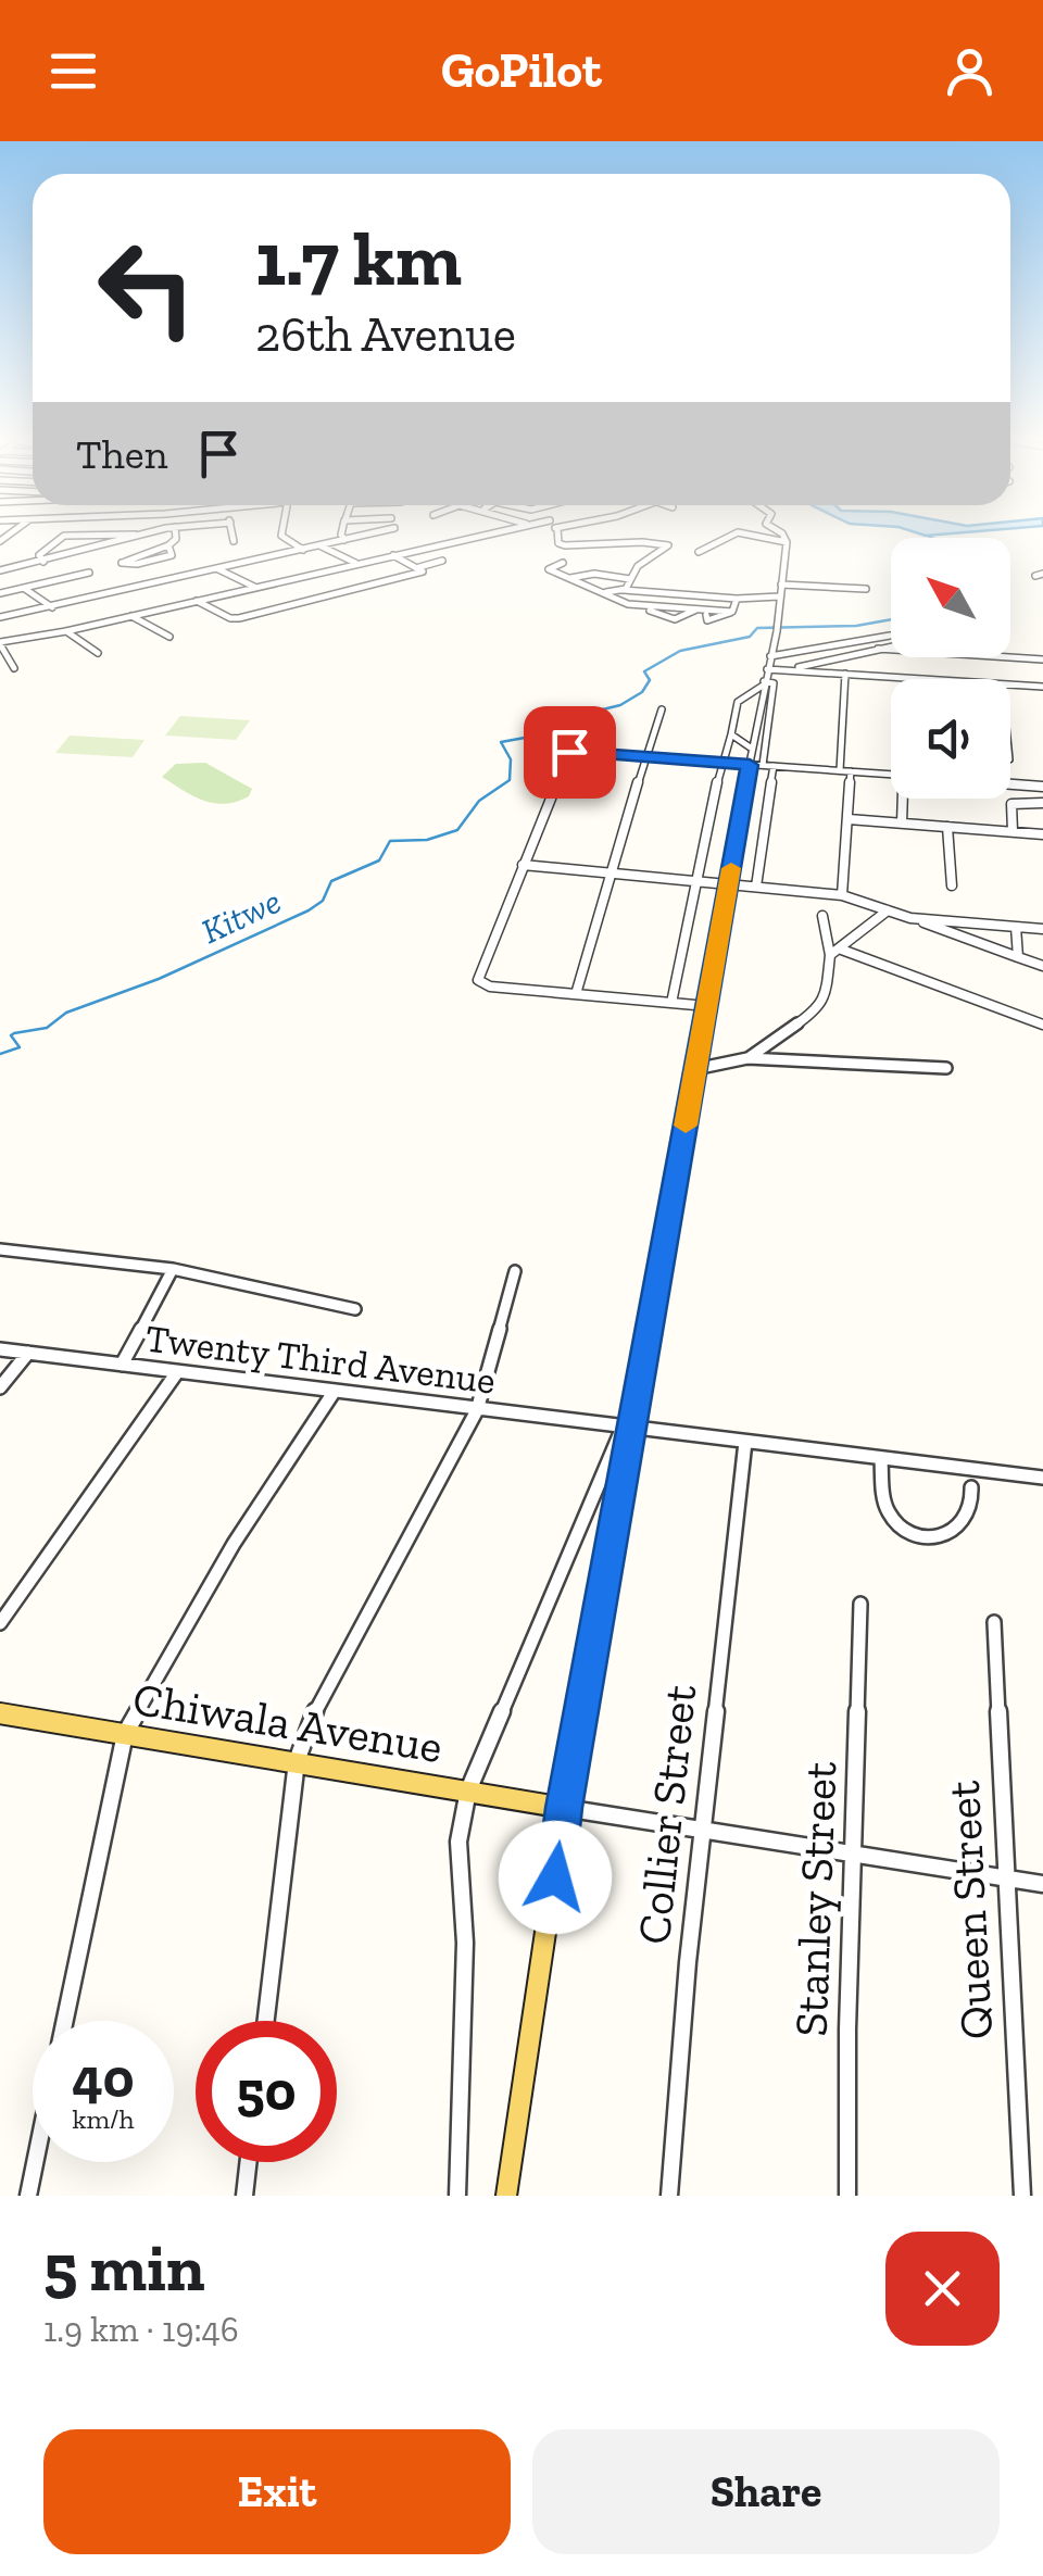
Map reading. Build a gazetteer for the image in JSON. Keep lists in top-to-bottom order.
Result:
{
  "streets": {
    "main road": ["Chiwala Avenue"],
    "street": [
      "Twenty Third Avenue",
      "Collier Street",
      "Stanley Street",
      "Queen Street"
    ]
  },
  "water": ["Kitwe"],
  "north": "top left",
  "page": {
    "header": "GoPilot",
    "turn": ["1.7 km", "26th Avenue"],
    "then": "Then",
    "speed": "40 km/h",
    "limit": "50",
    "heading": ["5 min", "1.9 km · 19:46"],
    "buttons": ["Exit", "Share"]
  }
}
